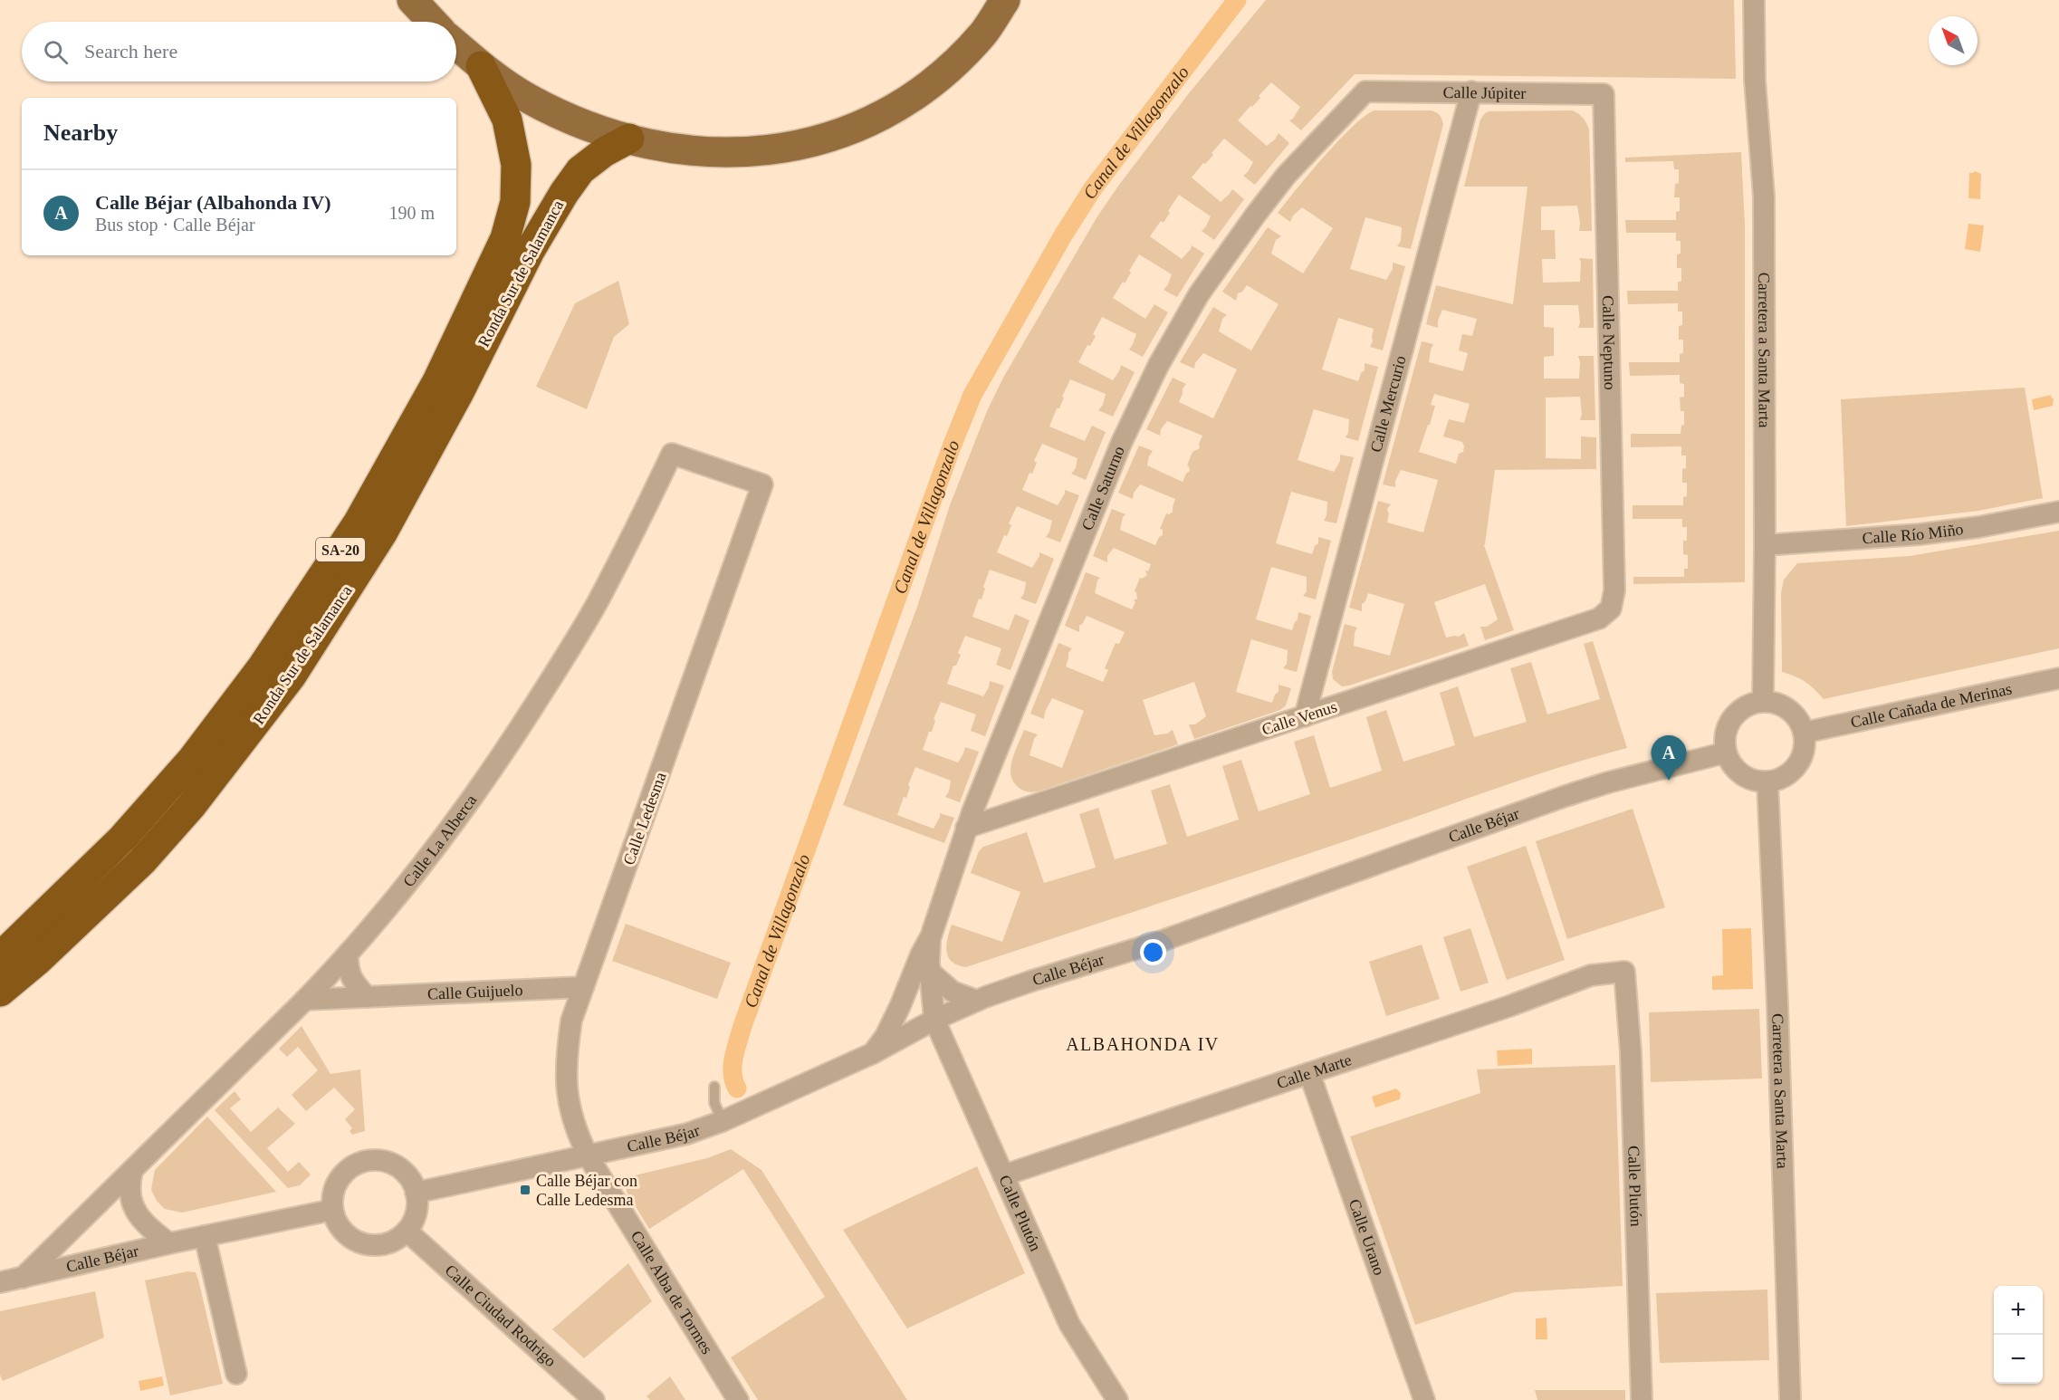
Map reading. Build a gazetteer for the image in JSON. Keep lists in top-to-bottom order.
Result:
{
  "streets": {
    "highway": ["Ronda Sur de Salamanca", "SA-20"],
    "street": [
      "Calle Júpiter",
      "Calle Neptuno",
      "Carretera a Santa Marta",
      "Calle Mercurio",
      "Calle Saturno",
      "Calle Río Miño",
      "Calle Cañada de Merinas",
      "Calle Venus",
      "Calle Ledesma",
      "Calle Béjar",
      "Calle La Alberca",
      "Calle Guijuelo",
      "Calle Marte",
      "Calle Plutón",
      "Calle Urano",
      "Calle Alba de Tormes",
      "Calle Ciudad Rodrigo"
    ]
  },
  "crossings": [
    ["Calle Júpiter", "Calle Neptuno"],
    ["Calle Júpiter", "Calle Mercurio"],
    ["Calle Júpiter", "Calle Saturno"],
    ["Calle Neptuno", "Calle Venus"],
    ["Carretera a Santa Marta", "Calle Río Miño"],
    ["Carretera a Santa Marta", "Calle Cañada de Merinas"],
    ["Carretera a Santa Marta", "Calle Béjar"],
    ["Calle Mercurio", "Calle Venus"],
    ["Calle Saturno", "Calle Venus"],
    ["Calle Saturno", "Calle Béjar"],
    ["Calle Saturno", "Calle Plutón"],
    ["Calle Cañada de Merinas", "Calle Béjar"],
    ["Calle Ledesma", "Calle Béjar"],
    ["Calle Ledesma", "Calle La Alberca"],
    ["Calle Ledesma", "Calle Guijuelo"],
    ["Calle Ledesma", "Calle Alba de Tormes"],
    ["Calle Béjar", "Calle La Alberca"],
    ["Calle Béjar", "Calle Plutón"],
    ["Calle Béjar", "Calle Alba de Tormes"],
    ["Calle Béjar", "Calle Ciudad Rodrigo"],
    ["Calle La Alberca", "Calle Guijuelo"],
    ["Calle Marte", "Calle Plutón"],
    ["Calle Marte", "Calle Urano"]
  ],
  "districts": ["ALBAHONDA IV"],
  "water": ["Canal de Villagonzalo"],
  "places": {
    "transit": ["Calle Béjar con Calle Ledesma"]
  },
  "north": "top left",
  "page": {
    "search": "Search here",
    "heading": "Nearby",
    "list": [
      {
        "mark": "A",
        "name": "Calle Béjar (Albahonda IV)",
        "note": "Bus stop · Calle Béjar",
        "value": "190 m"
      }
    ],
    "pins": "A",
    "map_buttons": ["+", "−"]
  }
}
